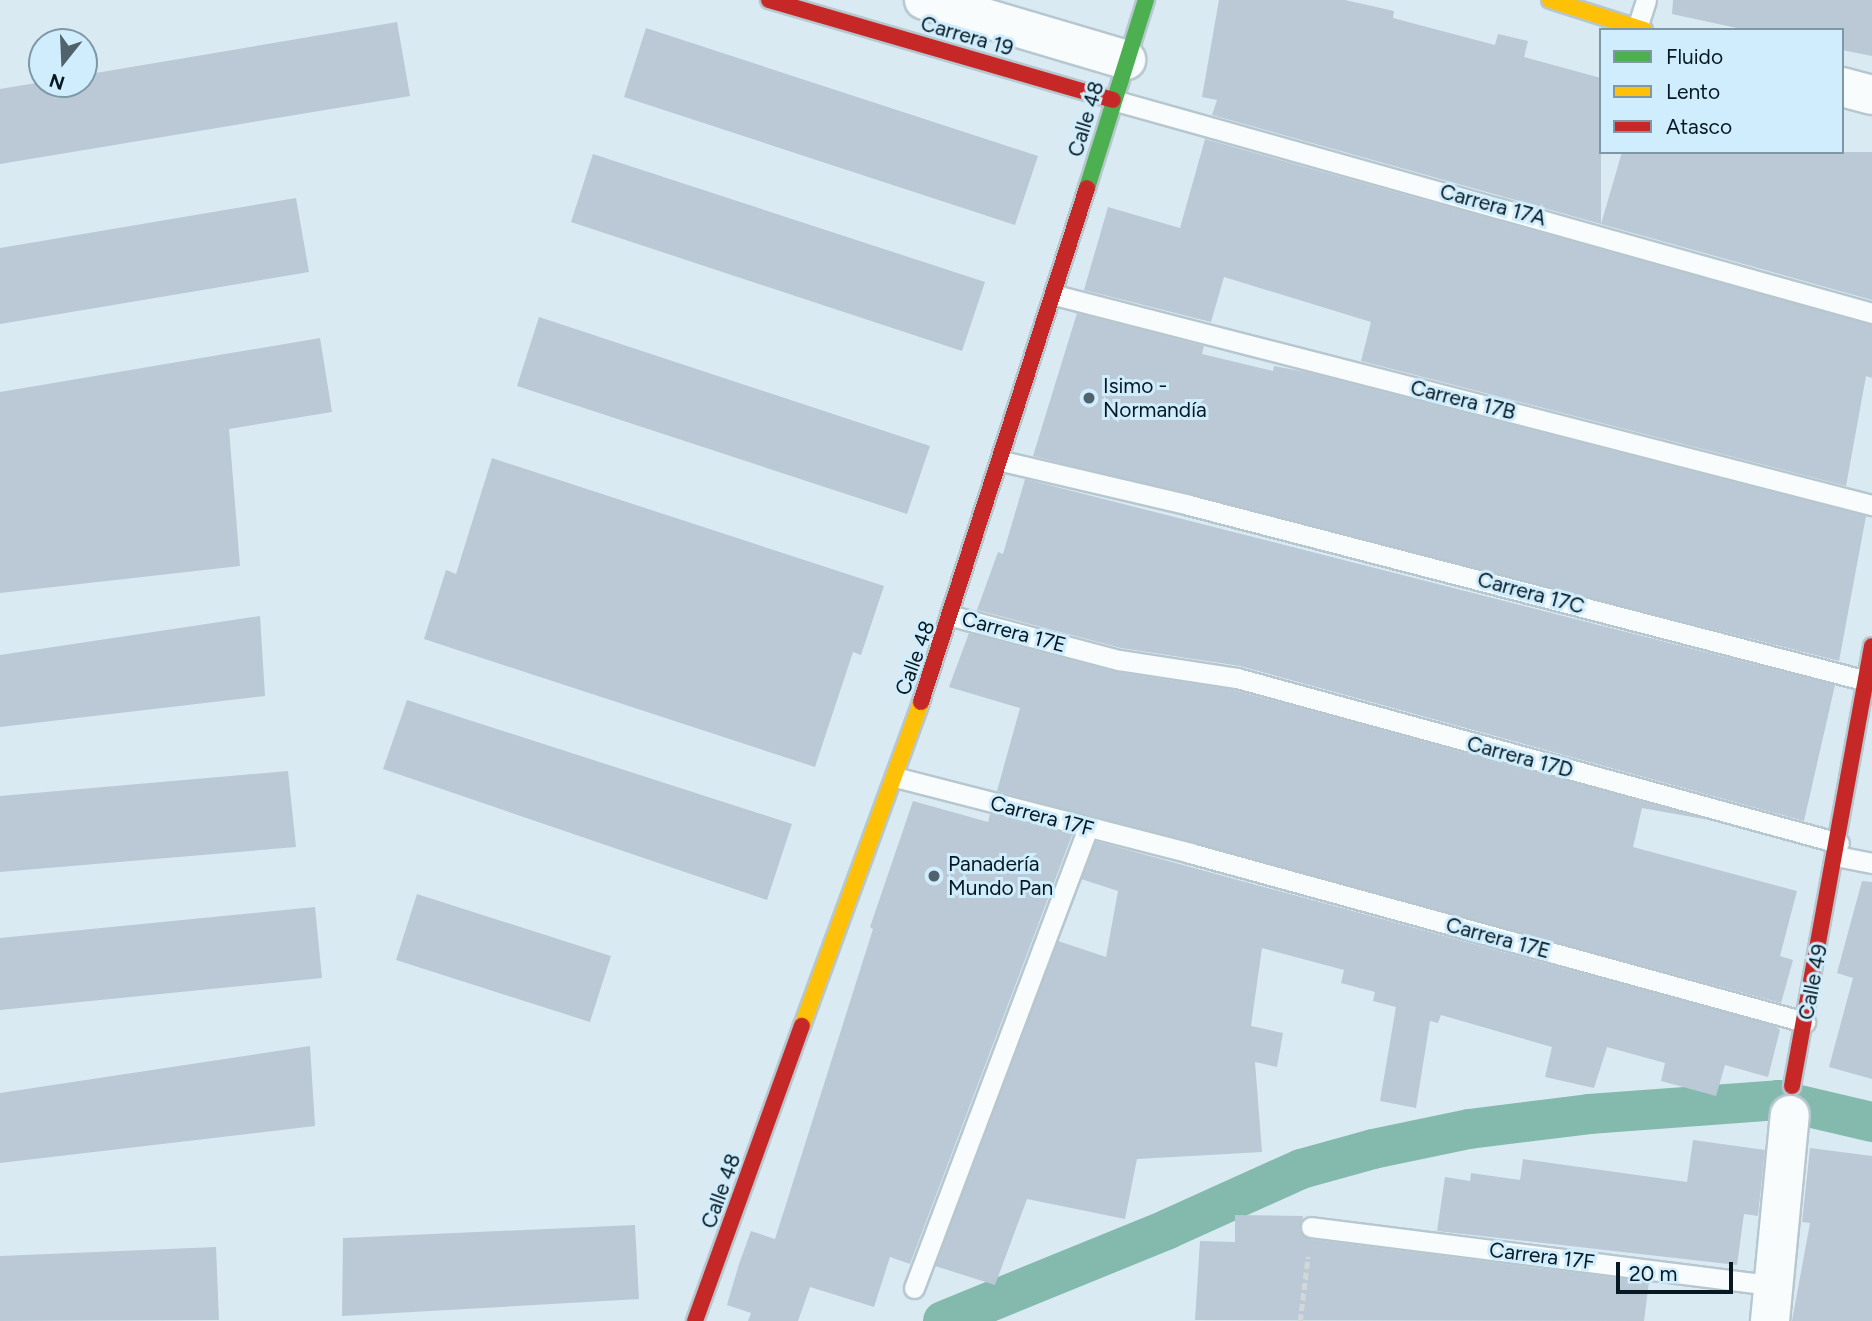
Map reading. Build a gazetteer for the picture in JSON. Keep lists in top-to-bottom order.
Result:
{
  "streets": {
    "street": ["Carrera 19", "Calle 48", "Calle 49"],
    "lane": [
      "Carrera 17A",
      "Carrera 17B",
      "Carrera 17C",
      "Carrera 17E",
      "Carrera 17D",
      "Carrera 17F"
    ]
  },
  "crossings": [
    ["Carrera 19", "Calle 48"],
    ["Carrera 19", "Carrera 17A"],
    ["Calle 48", "Carrera 17A"],
    ["Calle 48", "Carrera 17B"],
    ["Calle 48", "Carrera 17C"],
    ["Calle 48", "Carrera 17E"],
    ["Calle 48", "Carrera 17F"],
    ["Carrera 17C", "Calle 49"],
    ["Carrera 17E", "Carrera 17D"],
    ["Carrera 17E", "Carrera 17F"],
    ["Carrera 17E", "Calle 49"],
    ["Carrera 17D", "Calle 49"],
    ["Carrera 17F", "Calle 49"]
  ],
  "places": ["Isimo - Normandía", "Panadería Mundo Pan"],
  "legend": ["Fluido", "Lento", "Atasco"],
  "scale_bar": "20 m",
  "north": "bottom"
}
